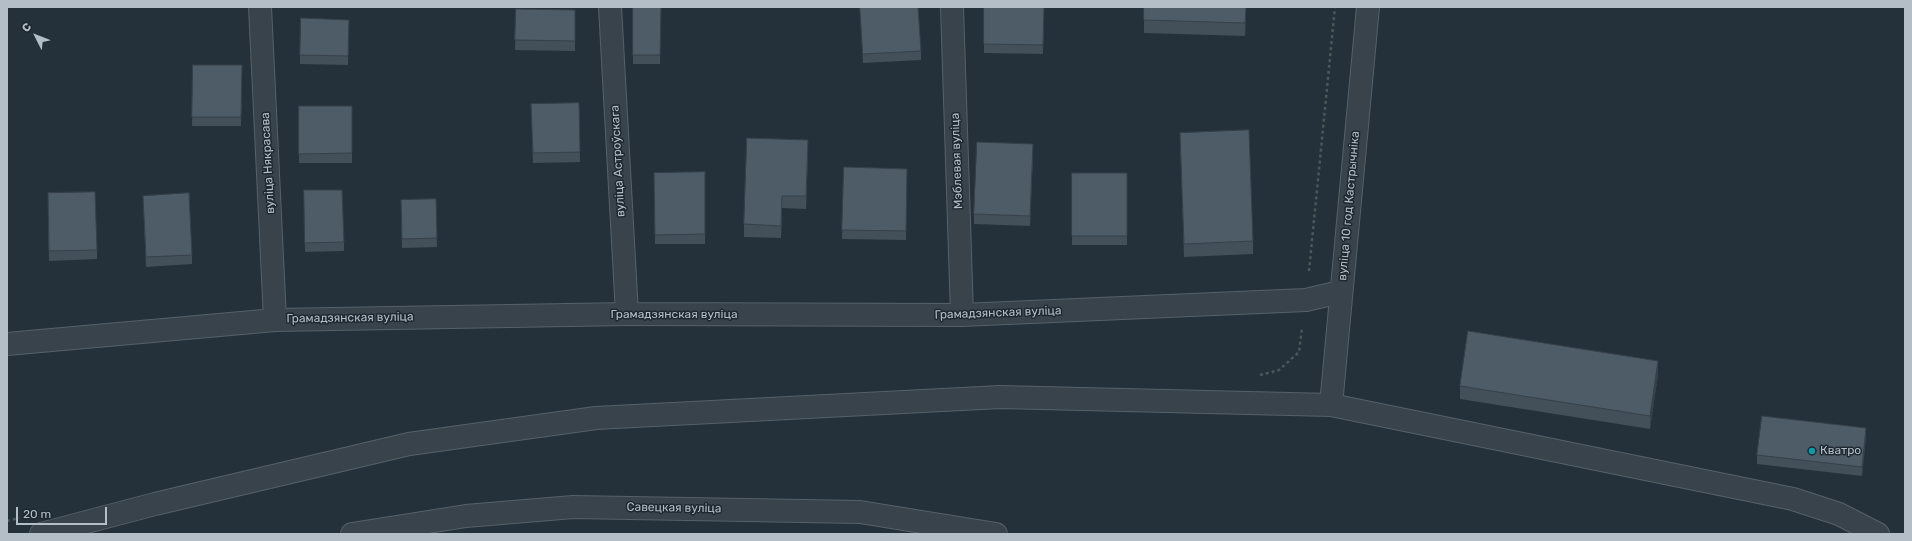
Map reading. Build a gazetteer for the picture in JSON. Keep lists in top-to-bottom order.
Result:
{
  "streets": {
    "street": [
      "вуліца Астроўскага",
      "Мэблевая вуліца",
      "вуліца Някрасава",
      "вуліца 10 год Кастрычніка",
      "Грамадзянская вуліца",
      "Савецкая вуліца"
    ]
  },
  "crossings": [
    ["вуліца Астроўскага", "Грамадзянская вуліца"],
    ["Мэблевая вуліца", "Грамадзянская вуліца"],
    ["вуліца Някрасава", "Грамадзянская вуліца"],
    ["вуліца 10 год Кастрычніка", "Грамадзянская вуліца"]
  ],
  "places": ["Кватро"],
  "scale_bar": "20 m",
  "north": "top left"
}
